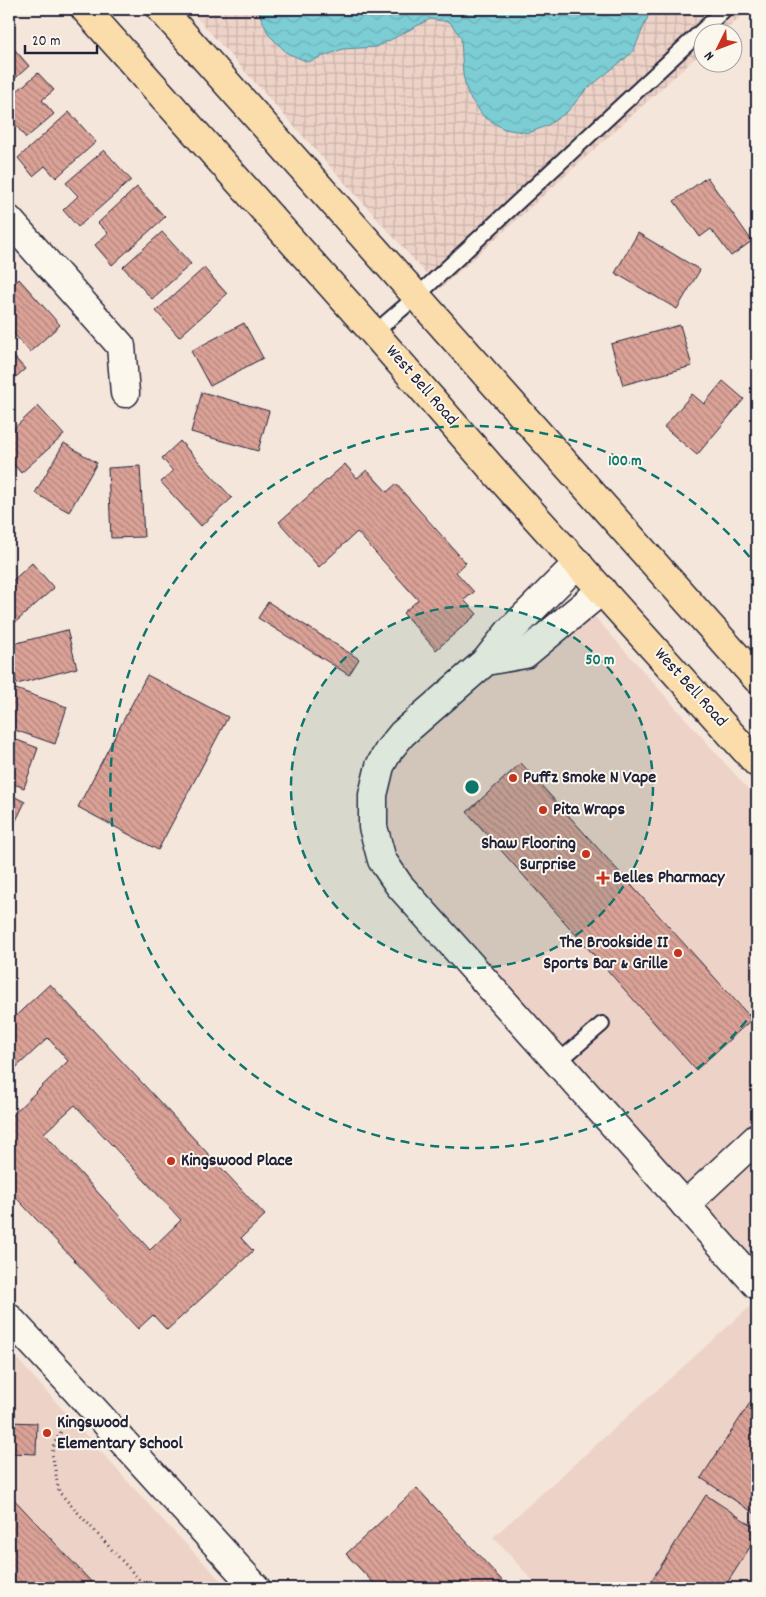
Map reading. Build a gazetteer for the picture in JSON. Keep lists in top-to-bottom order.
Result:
{
  "streets": {
    "main road": ["West Bell Road"]
  },
  "places": {
    "other": [
      "Puffz Smoke N Vape",
      "Pita Wraps",
      "Shaw Flooring Surprise",
      "The Brookside II Sports Bar & Grille",
      "Kingswood Place",
      "Kingswood Elementary School"
    ],
    "health": ["Belles Pharmacy"]
  },
  "scale_bar": "20 m",
  "north": "bottom left",
  "rings": ["100 m", "50 m"]
}
